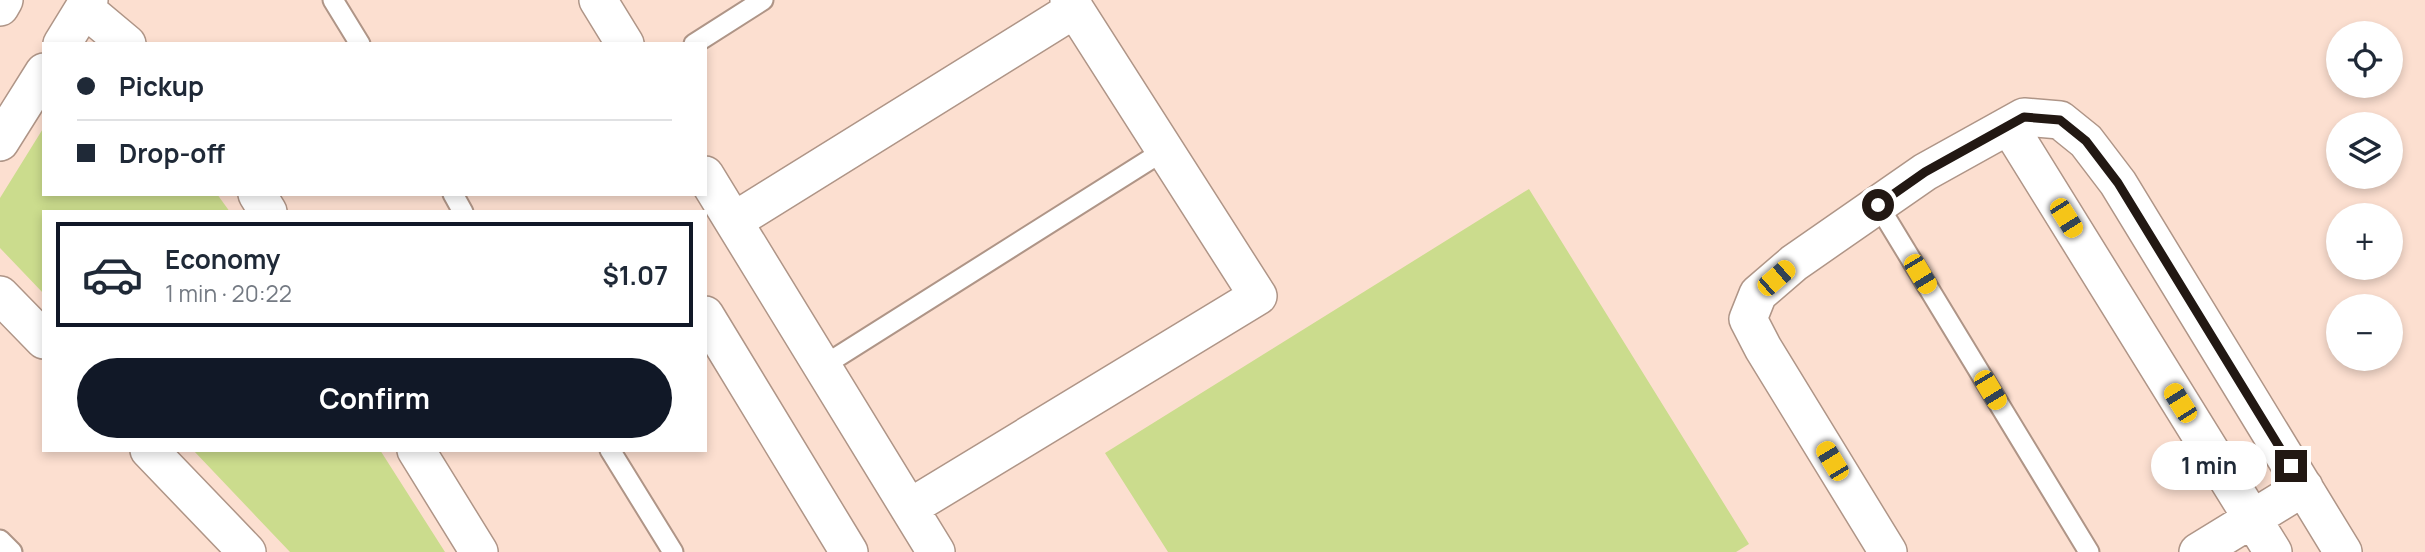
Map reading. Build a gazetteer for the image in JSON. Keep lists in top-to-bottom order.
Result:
{
  "page": {
    "map_buttons": ["+", "−"],
    "banner": ["Pickup", "Drop-off"],
    "list": [
      {
        "name": "Economy",
        "note": "1 min · 20:22",
        "value": "$1.07"
      }
    ],
    "buttons": "Confirm",
    "bubble": "1 min"
  }
}
